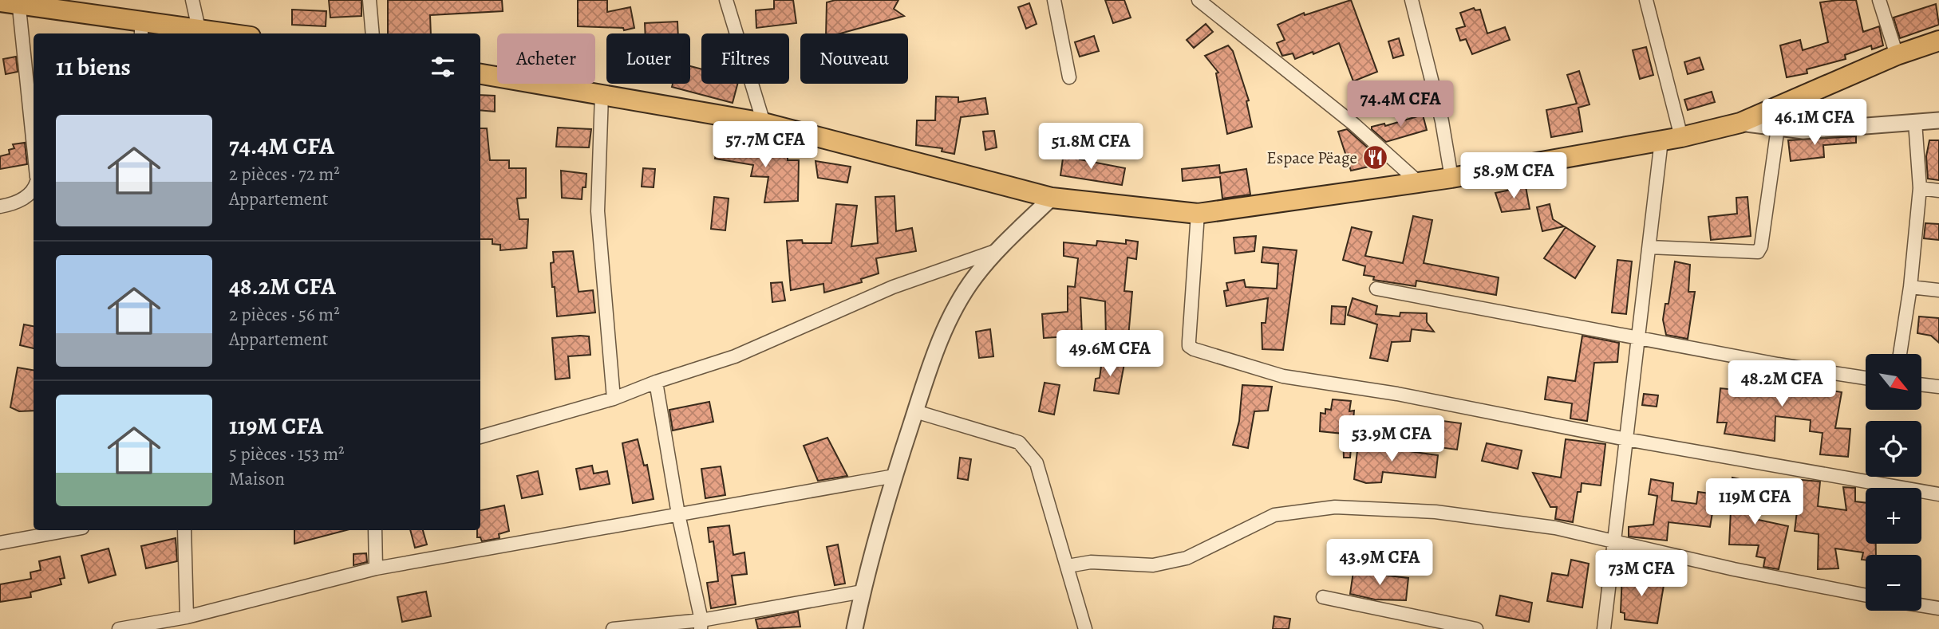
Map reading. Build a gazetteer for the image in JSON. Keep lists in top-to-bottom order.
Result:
{
  "places": {
    "restaurant": ["Espace Pëage"]
  },
  "north": "bottom right",
  "page": {
    "chip": [
      "Acheter",
      "Louer",
      "Filtres",
      "Nouveau"
    ],
    "heading": "11 biens",
    "price": [
      "74.4M CFA",
      "46.1M CFA",
      "57.7M CFA",
      "51.8M CFA",
      "58.9M CFA",
      "49.6M CFA",
      "48.2M CFA",
      "53.9M CFA",
      "119M CFA",
      "43.9M CFA",
      "73M CFA"
    ],
    "list": [
      {
        "name": "74.4M CFA",
        "note": "2 pièces · 72 m² · Appartement"
      },
      {
        "name": "48.2M CFA",
        "note": "2 pièces · 56 m² · Appartement"
      },
      {
        "name": "119M CFA",
        "note": "5 pièces · 153 m² · Maison"
      }
    ],
    "map_buttons": ["+", "−"]
  }
}
